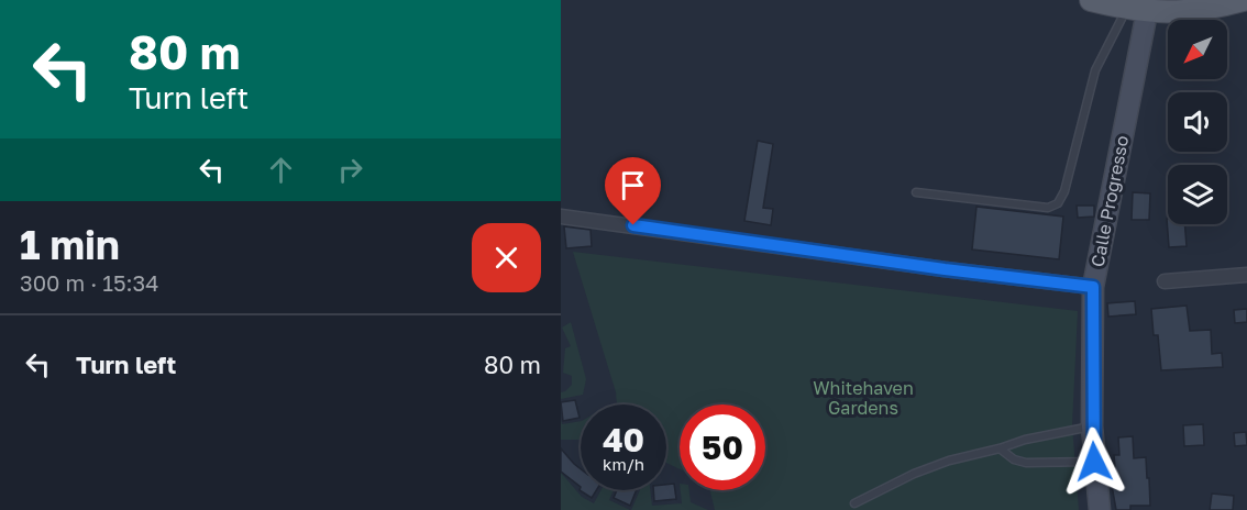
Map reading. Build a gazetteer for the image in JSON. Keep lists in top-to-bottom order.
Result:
{
  "streets": {
    "main road": ["Calle Progresso"]
  },
  "parks": ["Whitehaven Gardens"],
  "north": "bottom left",
  "page": {
    "turn": ["80 m", "Turn left"],
    "heading": ["1 min", "300 m · 15:34"],
    "list": [
      {
        "name": "Turn left",
        "value": "80 m"
      }
    ],
    "speed": "40 km/h",
    "limit": "50"
  }
}
